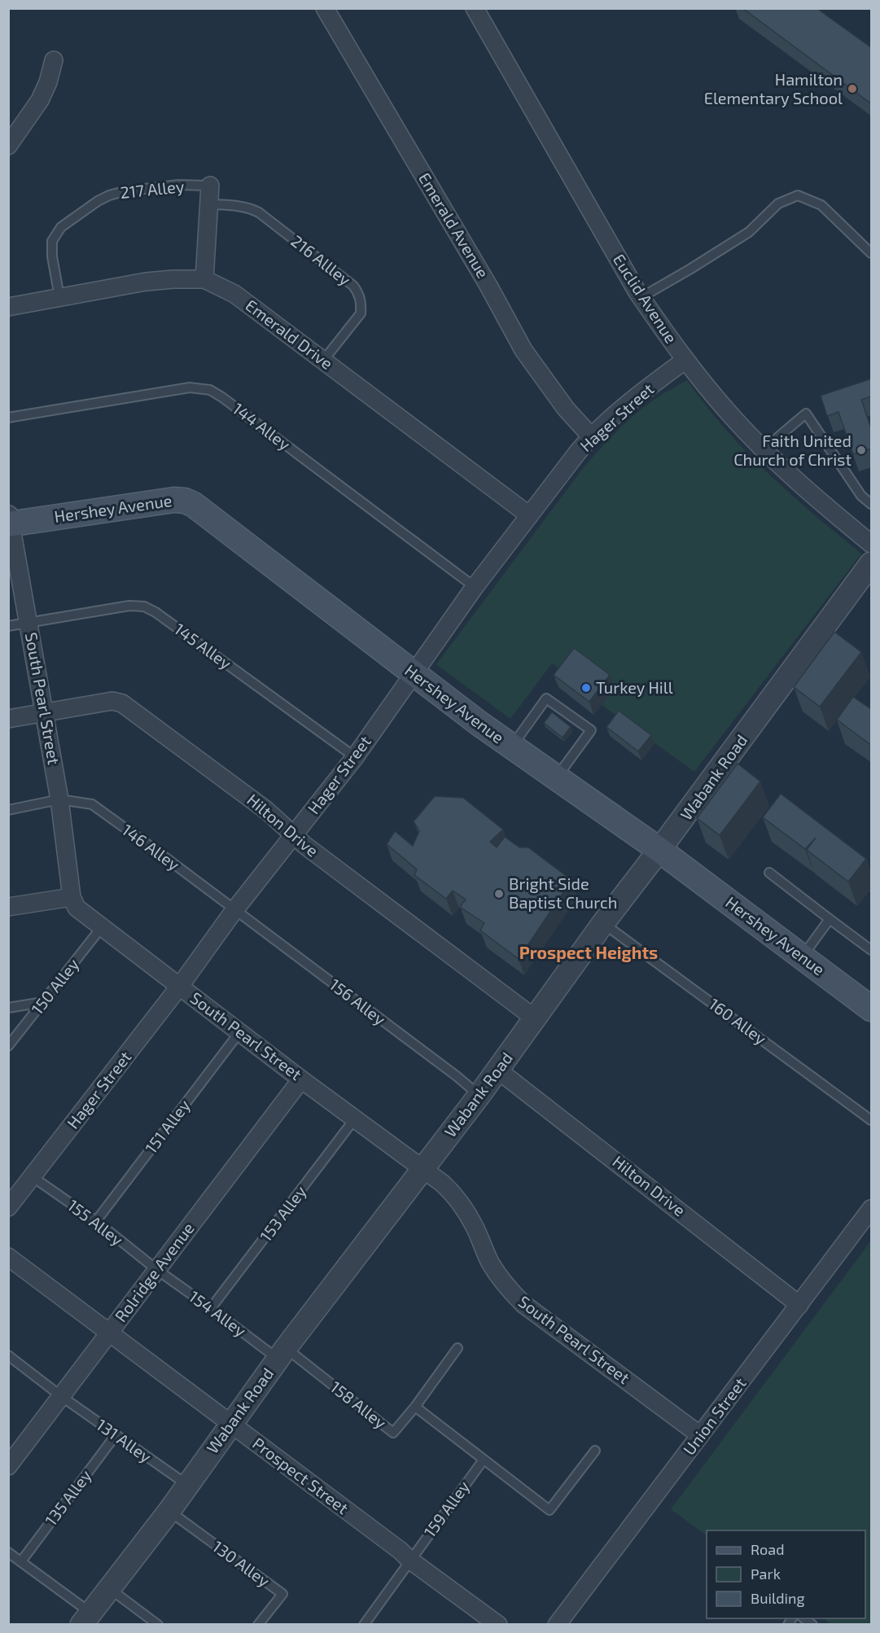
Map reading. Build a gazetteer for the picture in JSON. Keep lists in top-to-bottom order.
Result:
{
  "streets": {
    "main road": ["Hershey Avenue"],
    "street": [
      "Emerald Avenue",
      "Euclid Avenue",
      "Emerald Drive",
      "Hager Street",
      "South Pearl Street",
      "Wabank Road",
      "Hilton Drive",
      "Rolridge Avenue",
      "Union Street",
      "Prospect Street"
    ],
    "lane": [
      "217 Alley",
      "216 Allley",
      "144 Alley",
      "145 Alley",
      "146 Alley",
      "150 Alley",
      "156 Alley",
      "160 Alley",
      "151 Alley",
      "153 Alley",
      "155 Alley",
      "154 Alley",
      "158 Alley",
      "131 Alley",
      "135 Alley",
      "159 Alley",
      "130 Alley"
    ]
  },
  "crossings": [
    ["217 Alley", "Emerald Drive"],
    ["Emerald Avenue", "Hager Street"],
    ["216 Allley", "Emerald Drive"],
    ["Euclid Avenue", "Hager Street"],
    ["Emerald Drive", "Hager Street"],
    ["Hager Street", "144 Alley"],
    ["Hager Street", "Hershey Avenue"],
    ["Hager Street", "145 Alley"],
    ["Hager Street", "South Pearl Street"],
    ["Hager Street", "Hilton Drive"],
    ["Hager Street", "146 Alley"],
    ["Hager Street", "156 Alley"],
    ["Hager Street", "155 Alley"],
    ["Hershey Avenue", "South Pearl Street"],
    ["Hershey Avenue", "Wabank Road"],
    ["145 Alley", "South Pearl Street"],
    ["South Pearl Street", "Wabank Road"],
    ["South Pearl Street", "Hilton Drive"],
    ["South Pearl Street", "146 Alley"],
    ["South Pearl Street", "150 Alley"],
    ["South Pearl Street", "151 Alley"],
    ["South Pearl Street", "153 Alley"],
    ["South Pearl Street", "Rolridge Avenue"],
    ["South Pearl Street", "Union Street"],
    ["Wabank Road", "Hilton Drive"],
    ["Wabank Road", "156 Alley"],
    ["Wabank Road", "160 Alley"],
    ["Wabank Road", "154 Alley"],
    ["Wabank Road", "158 Alley"],
    ["Wabank Road", "131 Alley"],
    ["Wabank Road", "Prospect Street"],
    ["Wabank Road", "130 Alley"],
    ["Hilton Drive", "Union Street"],
    ["146 Alley", "156 Alley"],
    ["151 Alley", "155 Alley"],
    ["153 Alley", "154 Alley"],
    ["155 Alley", "Rolridge Avenue"],
    ["155 Alley", "154 Alley"],
    ["Rolridge Avenue", "154 Alley"],
    ["Rolridge Avenue", "131 Alley"],
    ["Rolridge Avenue", "Prospect Street"],
    ["154 Alley", "158 Alley"],
    ["131 Alley", "135 Alley"],
    ["Prospect Street", "159 Alley"]
  ],
  "districts": ["Prospect Heights"],
  "places": [
    "Hamilton Elementary School",
    "Faith United Church of Christ",
    "Turkey Hill",
    "Bright Side Baptist Church"
  ],
  "legend": ["Road", "Park", "Building"]
}
